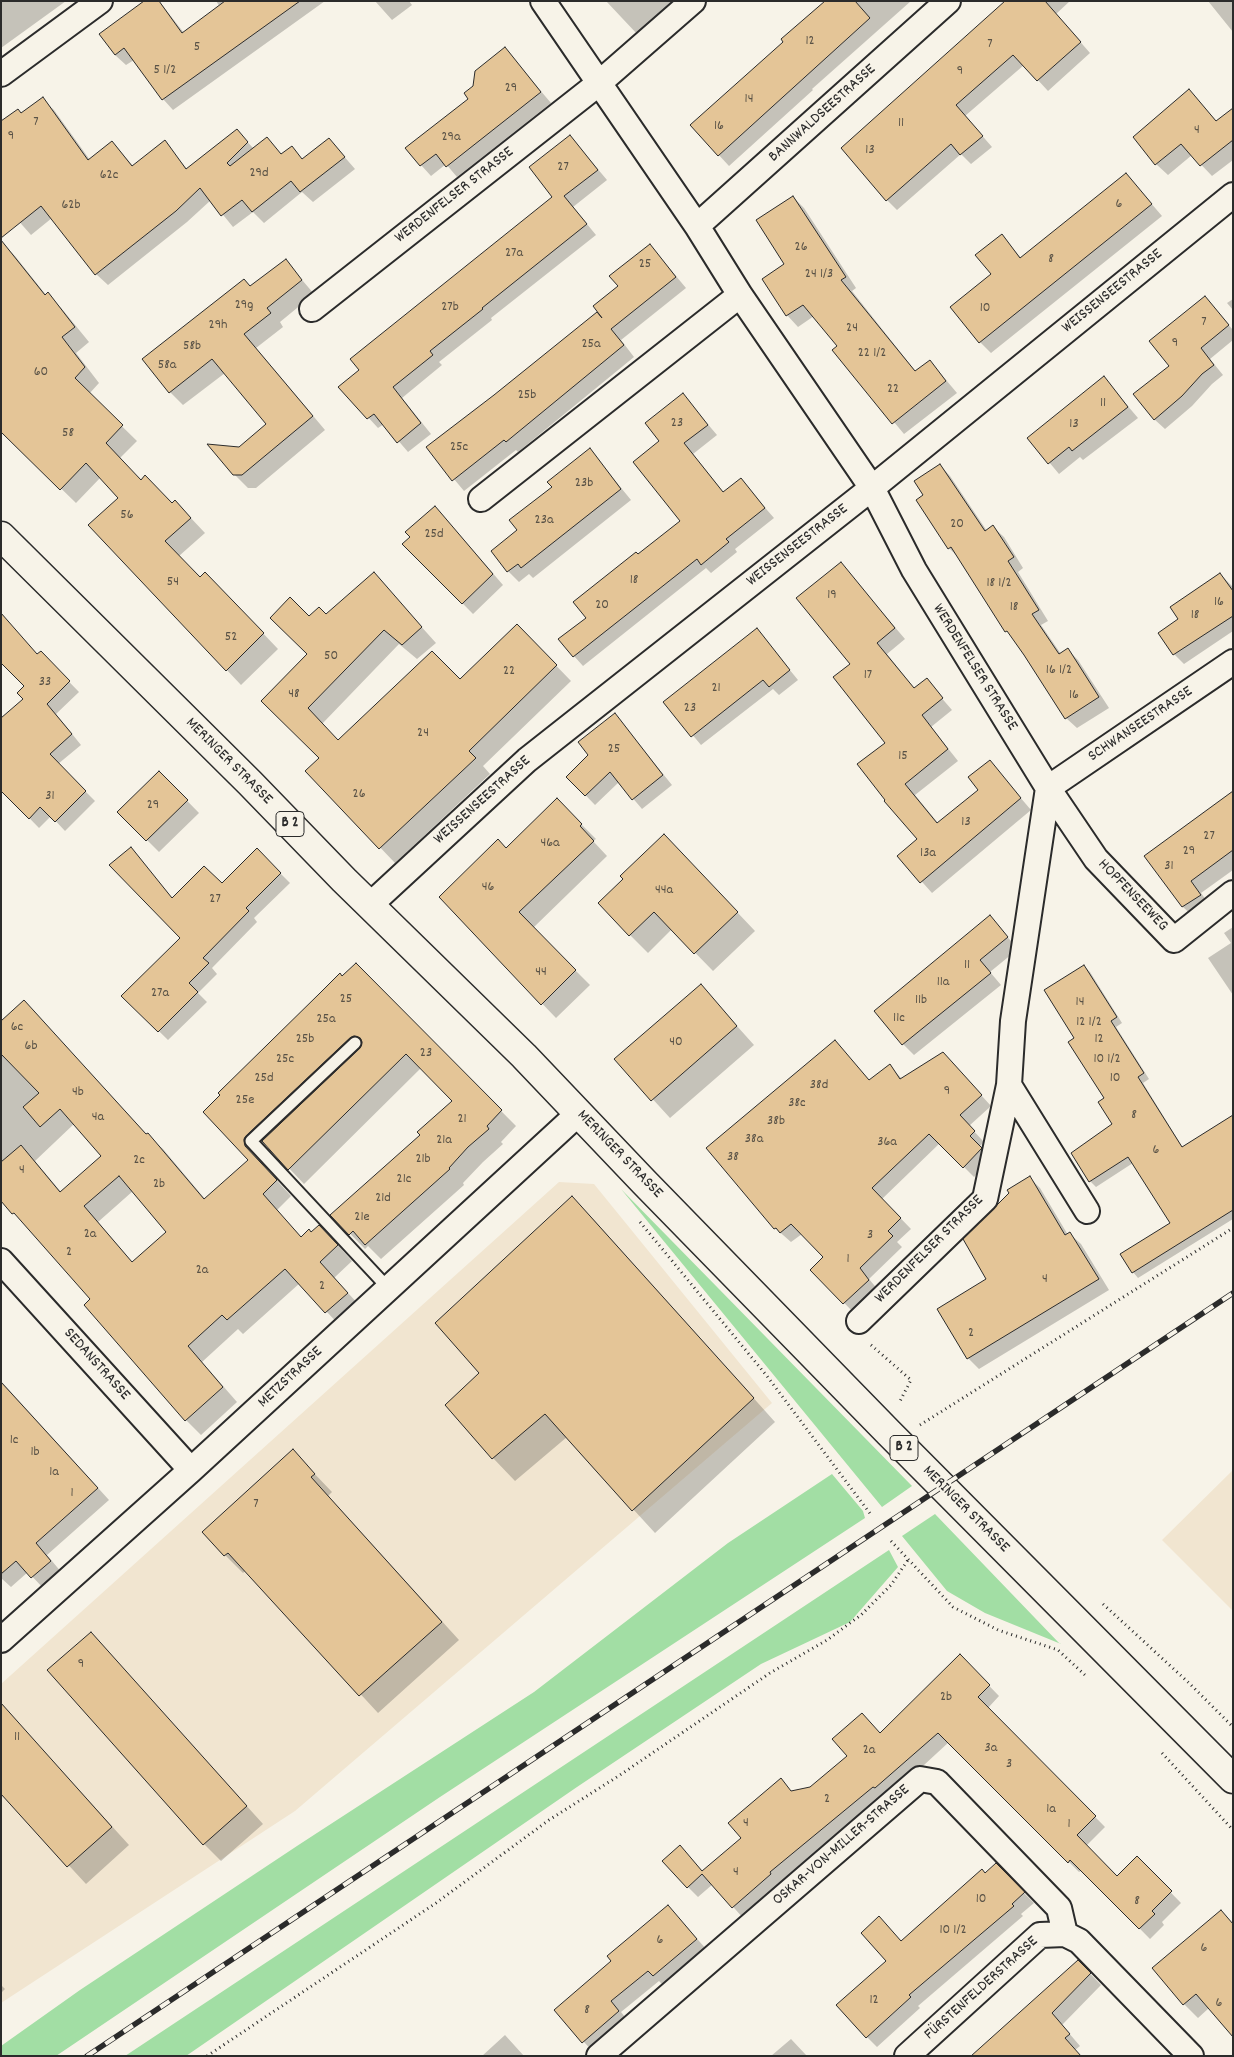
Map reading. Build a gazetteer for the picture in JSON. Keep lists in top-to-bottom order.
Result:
{
  "streets": {
    "main road": ["MERINGER STRASSE", "B 2"],
    "street": [
      "BANNWALDSEESTRASSE",
      "WERDENFELSER STRASSE",
      "WEISSENSEESTRASSE",
      "SCHWANSEESTRASSE",
      "HOPFENSEEWEG",
      "SEDANSTRASSE",
      "METZSTRASSE",
      "OSKAR-VON-MILLER-STRASSE",
      "FÜRSTENFELDERSTRASSE"
    ]
  },
  "crossings": [
    ["BANNWALDSEESTRASSE", "WERDENFELSER STRASSE"],
    ["WERDENFELSER STRASSE", "WEISSENSEESTRASSE"],
    ["WERDENFELSER STRASSE", "SCHWANSEESTRASSE"],
    ["WERDENFELSER STRASSE", "HOPFENSEEWEG"],
    ["WEISSENSEESTRASSE", "MERINGER STRASSE"],
    ["SCHWANSEESTRASSE", "HOPFENSEEWEG"],
    ["MERINGER STRASSE", "METZSTRASSE"],
    ["SEDANSTRASSE", "METZSTRASSE"],
    ["OSKAR-VON-MILLER-STRASSE", "FÜRSTENFELDERSTRASSE"]
  ],
  "house_numbers": [
    "12",
    "7",
    "5",
    "5 1/2",
    "9",
    "29",
    "14",
    "7",
    "11",
    "16",
    "4",
    "9",
    "29a",
    "13",
    "27",
    "29d",
    "62c",
    "6",
    "62b",
    "26",
    "27a",
    "8",
    "25",
    "24 1/3",
    "29g",
    "27b",
    "10",
    "7",
    "29h",
    "24",
    "9",
    "25a",
    "58b",
    "22 1/2",
    "58a",
    "60",
    "22",
    "25b",
    "11",
    "23",
    "13",
    "58",
    "25c",
    "23b",
    "56",
    "23a",
    "20",
    "25d",
    "18",
    "54",
    "18 1/2",
    "19",
    "16",
    "20",
    "18",
    "18",
    "52",
    "50",
    "16 1/2",
    "22",
    "17",
    "33",
    "21",
    "48",
    "16",
    "23",
    "24",
    "25",
    "15",
    "26",
    "31",
    "29",
    "13",
    "27",
    "46a",
    "29",
    "13a",
    "31",
    "46",
    "44a",
    "27",
    "11",
    "44",
    "11a",
    "27a",
    "25",
    "11b",
    "14",
    "11c",
    "25a",
    "12 1/2",
    "6c",
    "25b",
    "12",
    "40",
    "6b",
    "23",
    "25c",
    "10 1/2",
    "25d",
    "10",
    "38d",
    "9",
    "4b",
    "25e",
    "38c",
    "8",
    "4a",
    "21",
    "38b",
    "38a",
    "21a",
    "36a",
    "6",
    "38",
    "21b",
    "2c",
    "4",
    "21c",
    "2b",
    "21d",
    "21e",
    "2a",
    "3",
    "2",
    "1",
    "2a",
    "4",
    "2",
    "2",
    "1c",
    "1b",
    "1a",
    "1",
    "7",
    "9",
    "2b",
    "11",
    "3a",
    "2a",
    "3",
    "2",
    "1a",
    "4",
    "1",
    "4",
    "10",
    "8",
    "10 1/2",
    "6",
    "6",
    "12",
    "6",
    "8"
  ]
}
